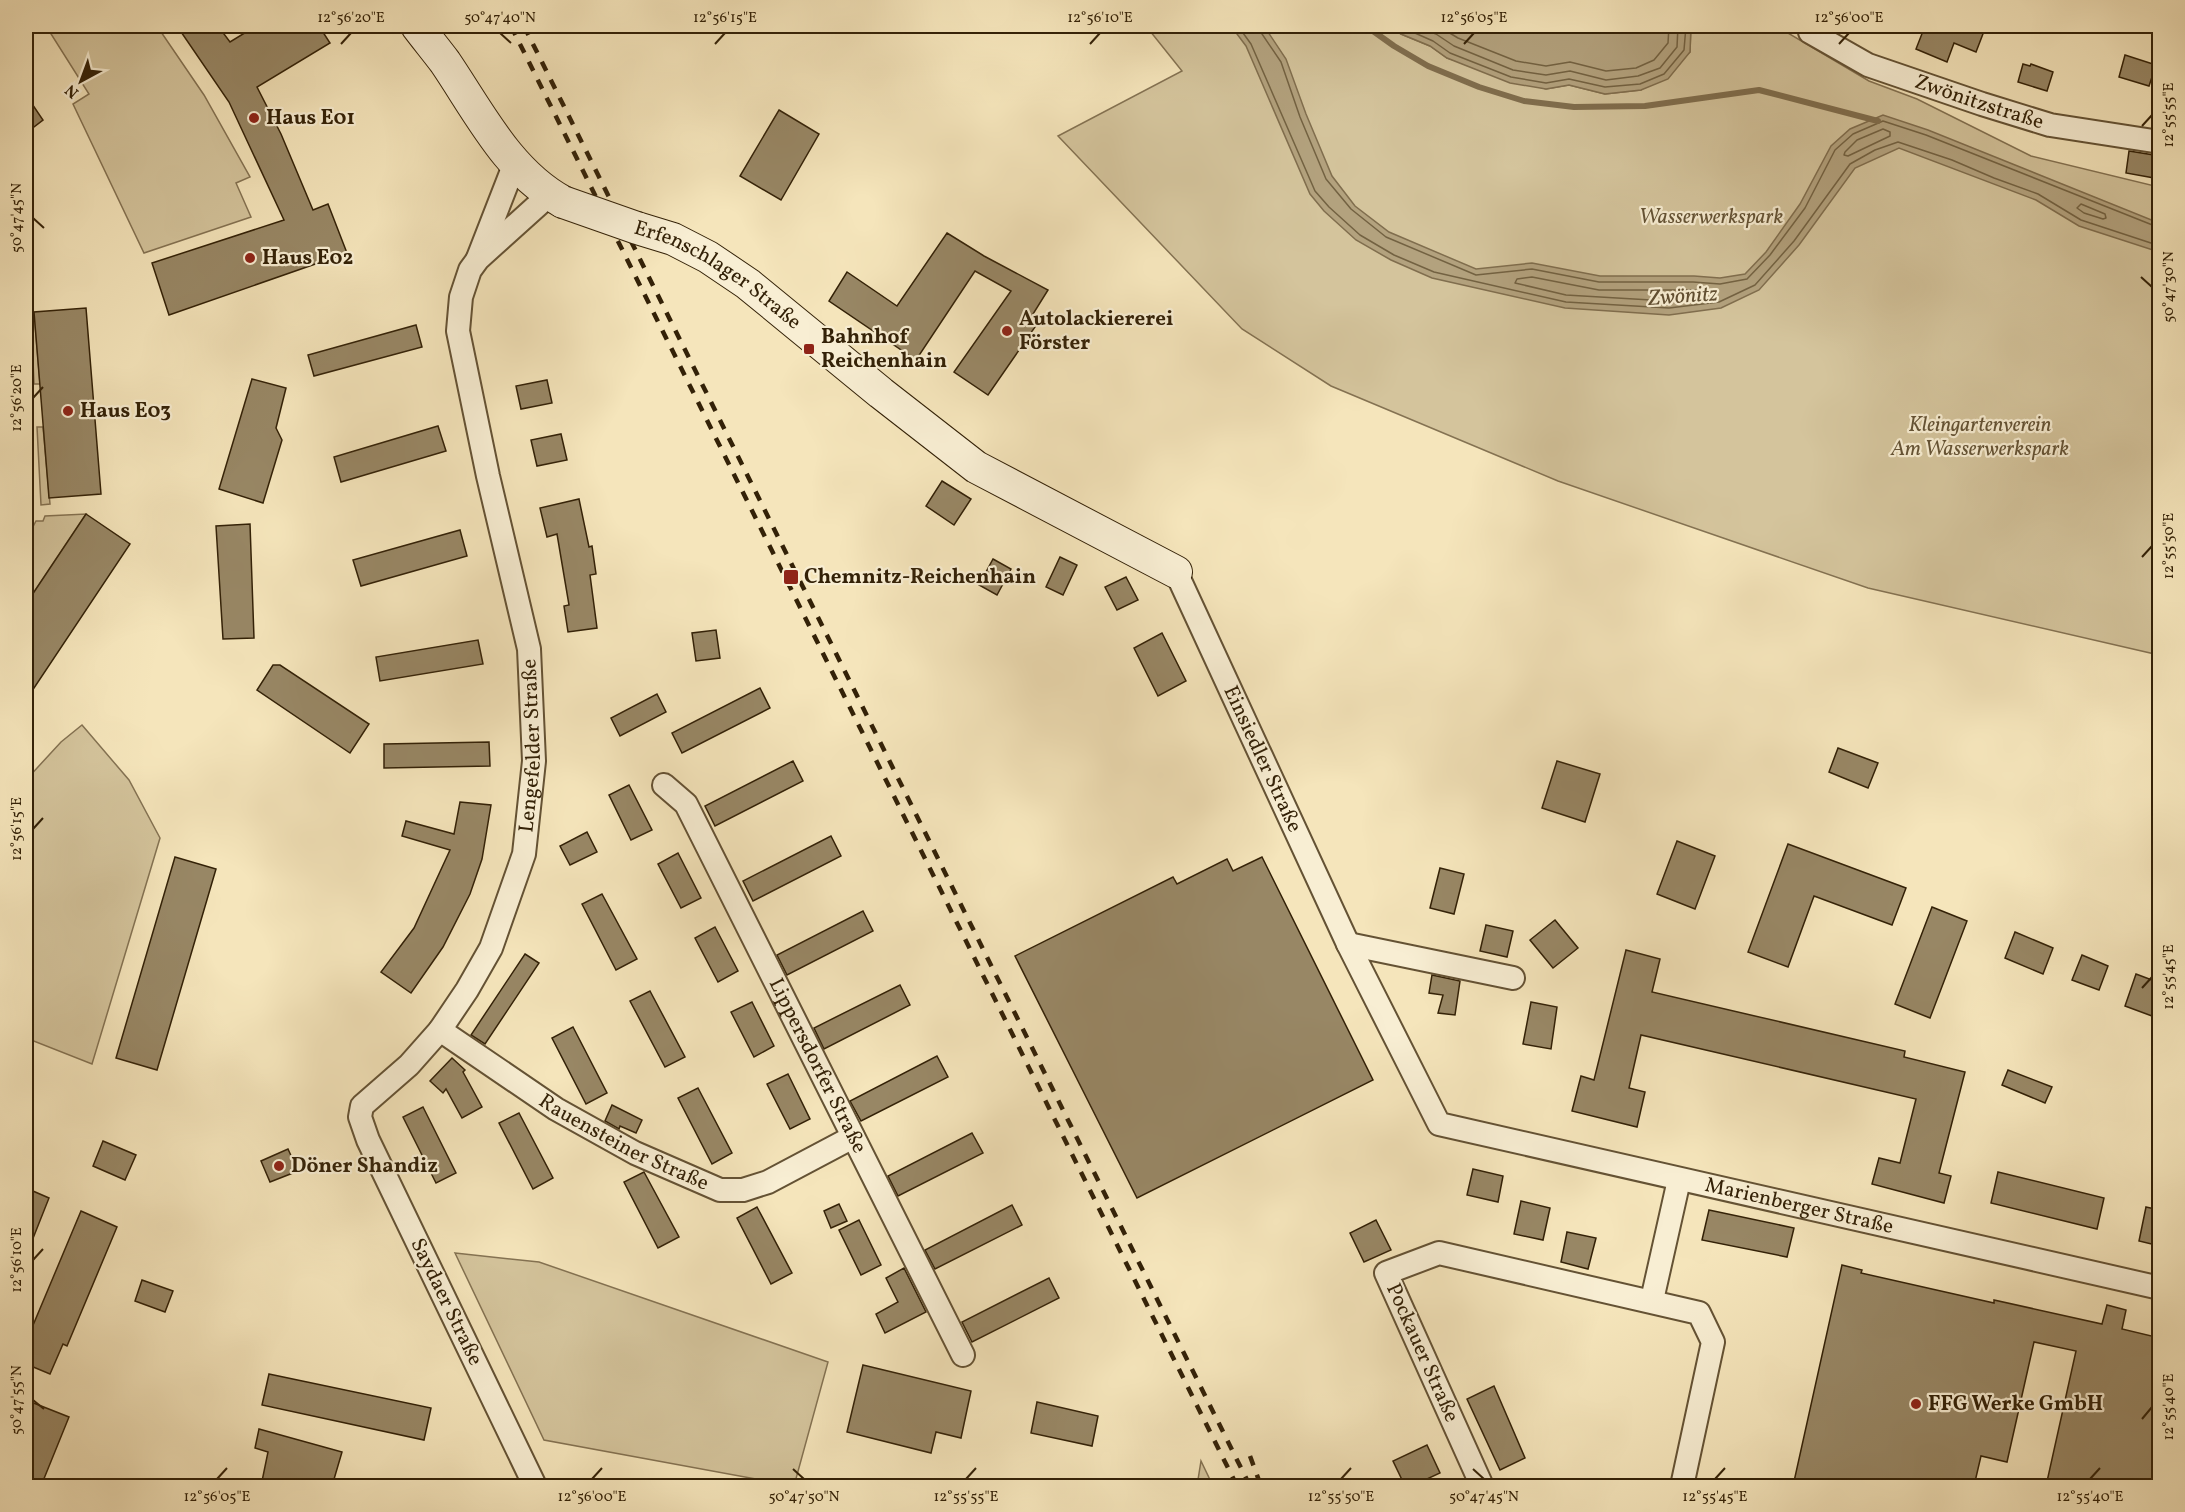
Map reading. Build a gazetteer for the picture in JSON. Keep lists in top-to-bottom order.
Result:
{
  "streets": {
    "main road": ["Erfenschlager Straße"],
    "street": [
      "Zwönitzstraße",
      "Lengefelder Straße",
      "Einsiedler Straße",
      "Lippersdorfer Straße",
      "Rauensteiner Straße",
      "Marienberger Straße",
      "Saydaer Straße",
      "Pockauer Straße"
    ]
  },
  "crossings": [
    ["Erfenschlager Straße", "Lengefelder Straße"],
    ["Erfenschlager Straße", "Einsiedler Straße"],
    ["Lengefelder Straße", "Rauensteiner Straße"],
    ["Lengefelder Straße", "Saydaer Straße"],
    ["Einsiedler Straße", "Marienberger Straße"],
    ["Lippersdorfer Straße", "Rauensteiner Straße"]
  ],
  "water": ["Zwönitz"],
  "parks": ["Wasserwerkspark", "Kleingartenverein Am Wasserwerkspark"],
  "places": {
    "other": [
      "Haus E01",
      "Haus E02",
      "Autolackiererei Förster",
      "Haus E03",
      "Döner Shandiz",
      "FFG Werke GmbH"
    ],
    "transit": ["Bahnhof Reichenhain", "Chemnitz-Reichenhain"]
  },
  "north": "bottom left",
  "coordinates": [
    "12°56'20\"E",
    "50°47'40\"N",
    "12°56'15\"E",
    "12°56'10\"E",
    "12°56'05\"E",
    "12°56'00\"E",
    "12°55'55\"E",
    "50°47'45\"N",
    "50°47'30\"N",
    "12°55'50\"E",
    "12°55'45\"E",
    "50°47'55\"N",
    "12°55'40\"E",
    "50°47'50\"N"
  ]
}
